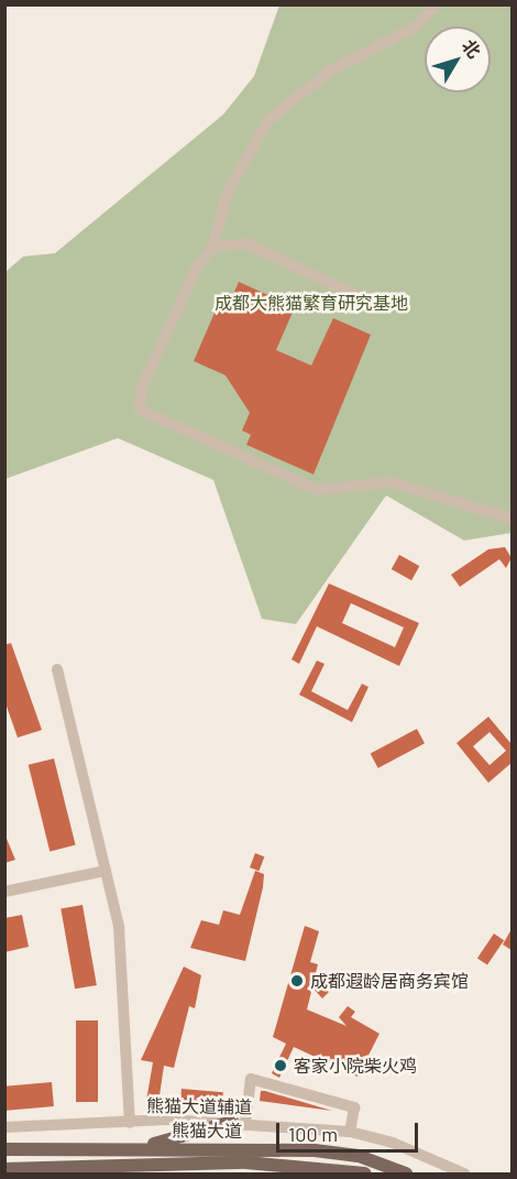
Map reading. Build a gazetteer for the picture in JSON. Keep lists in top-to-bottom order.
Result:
{
  "streets": {
    "main road": ["熊猫大道"],
    "street": ["熊猫大道辅道"]
  },
  "parks": ["成都大熊猫繁育研究基地"],
  "places": ["成都遐龄居商务宾馆", "客家小院柴火鸡"],
  "scale_bar": "100 m",
  "north": "top right"
}
